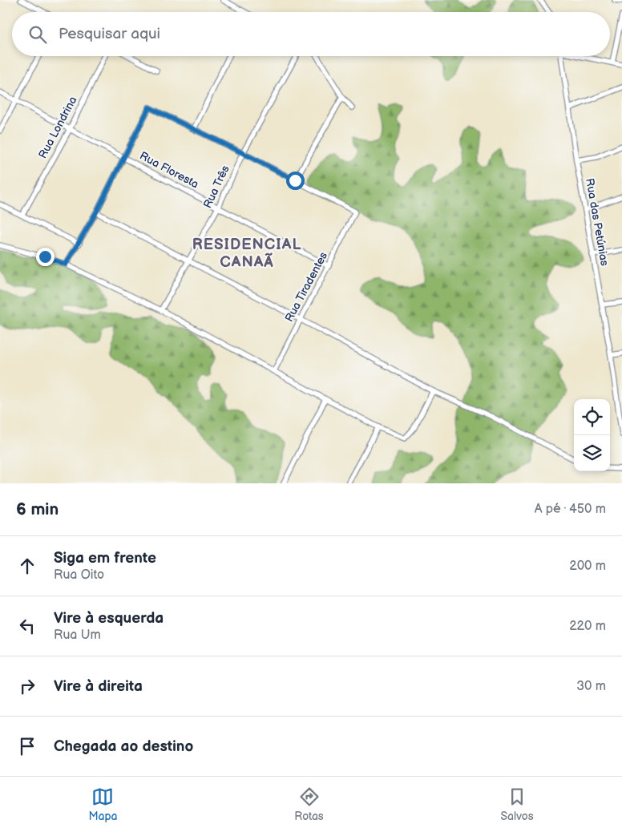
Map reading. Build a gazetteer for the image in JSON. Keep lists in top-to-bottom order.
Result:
{
  "streets": {
    "street": [
      "Rua Londrina",
      "Rua Floresta",
      "Rua Três",
      "Rua das Petúnias",
      "Rua Tiradentes"
    ]
  },
  "crossings": [
    ["Rua Londrina", "Rua Floresta"],
    ["Rua Floresta", "Rua Três"],
    ["Rua Floresta", "Rua Tiradentes"]
  ],
  "districts": ["RESIDENCIAL CANAÃ"],
  "page": {
    "search": "Pesquisar aqui",
    "heading": ["6 min", "A pé · 450 m"],
    "list": [
      ["Siga em frente", "Rua Oito", "200 m"],
      ["Vire à esquerda", "Rua Um", "220 m"],
      ["Vire à direita", "30 m"],
      "Chegada ao destino"
    ],
    "nav": ["Mapa", "Rotas", "Salvos"]
  }
}
